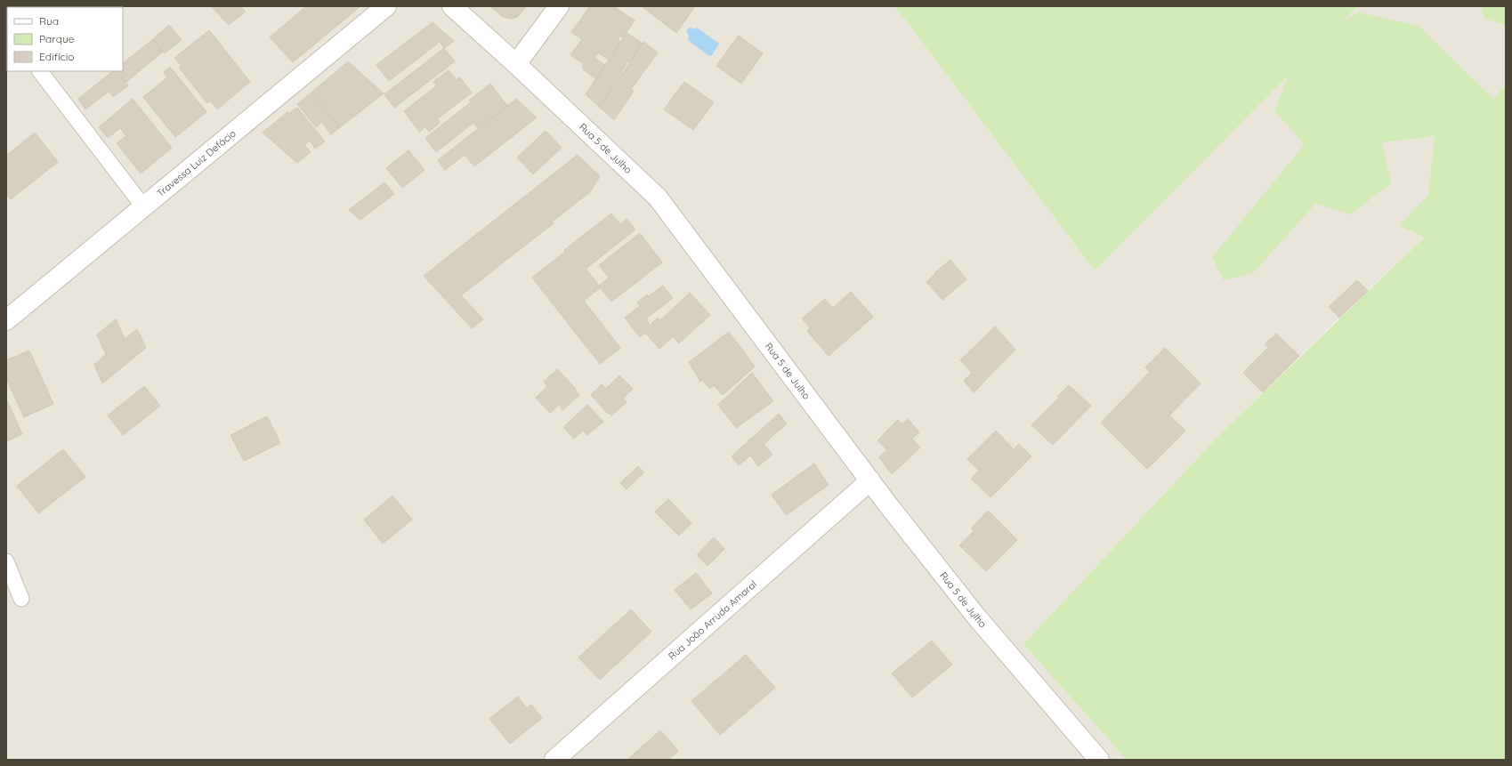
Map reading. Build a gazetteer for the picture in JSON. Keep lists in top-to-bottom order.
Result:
{
  "streets": {
    "street": ["Rua 5 de Julho", "Travessa Luiz Defácio", "Rua João Arruda Amaral"]
  },
  "crossings": [
    ["Rua 5 de Julho", "Rua João Arruda Amaral"]
  ],
  "legend": ["Rua", "Parque", "Edifício"]
}
